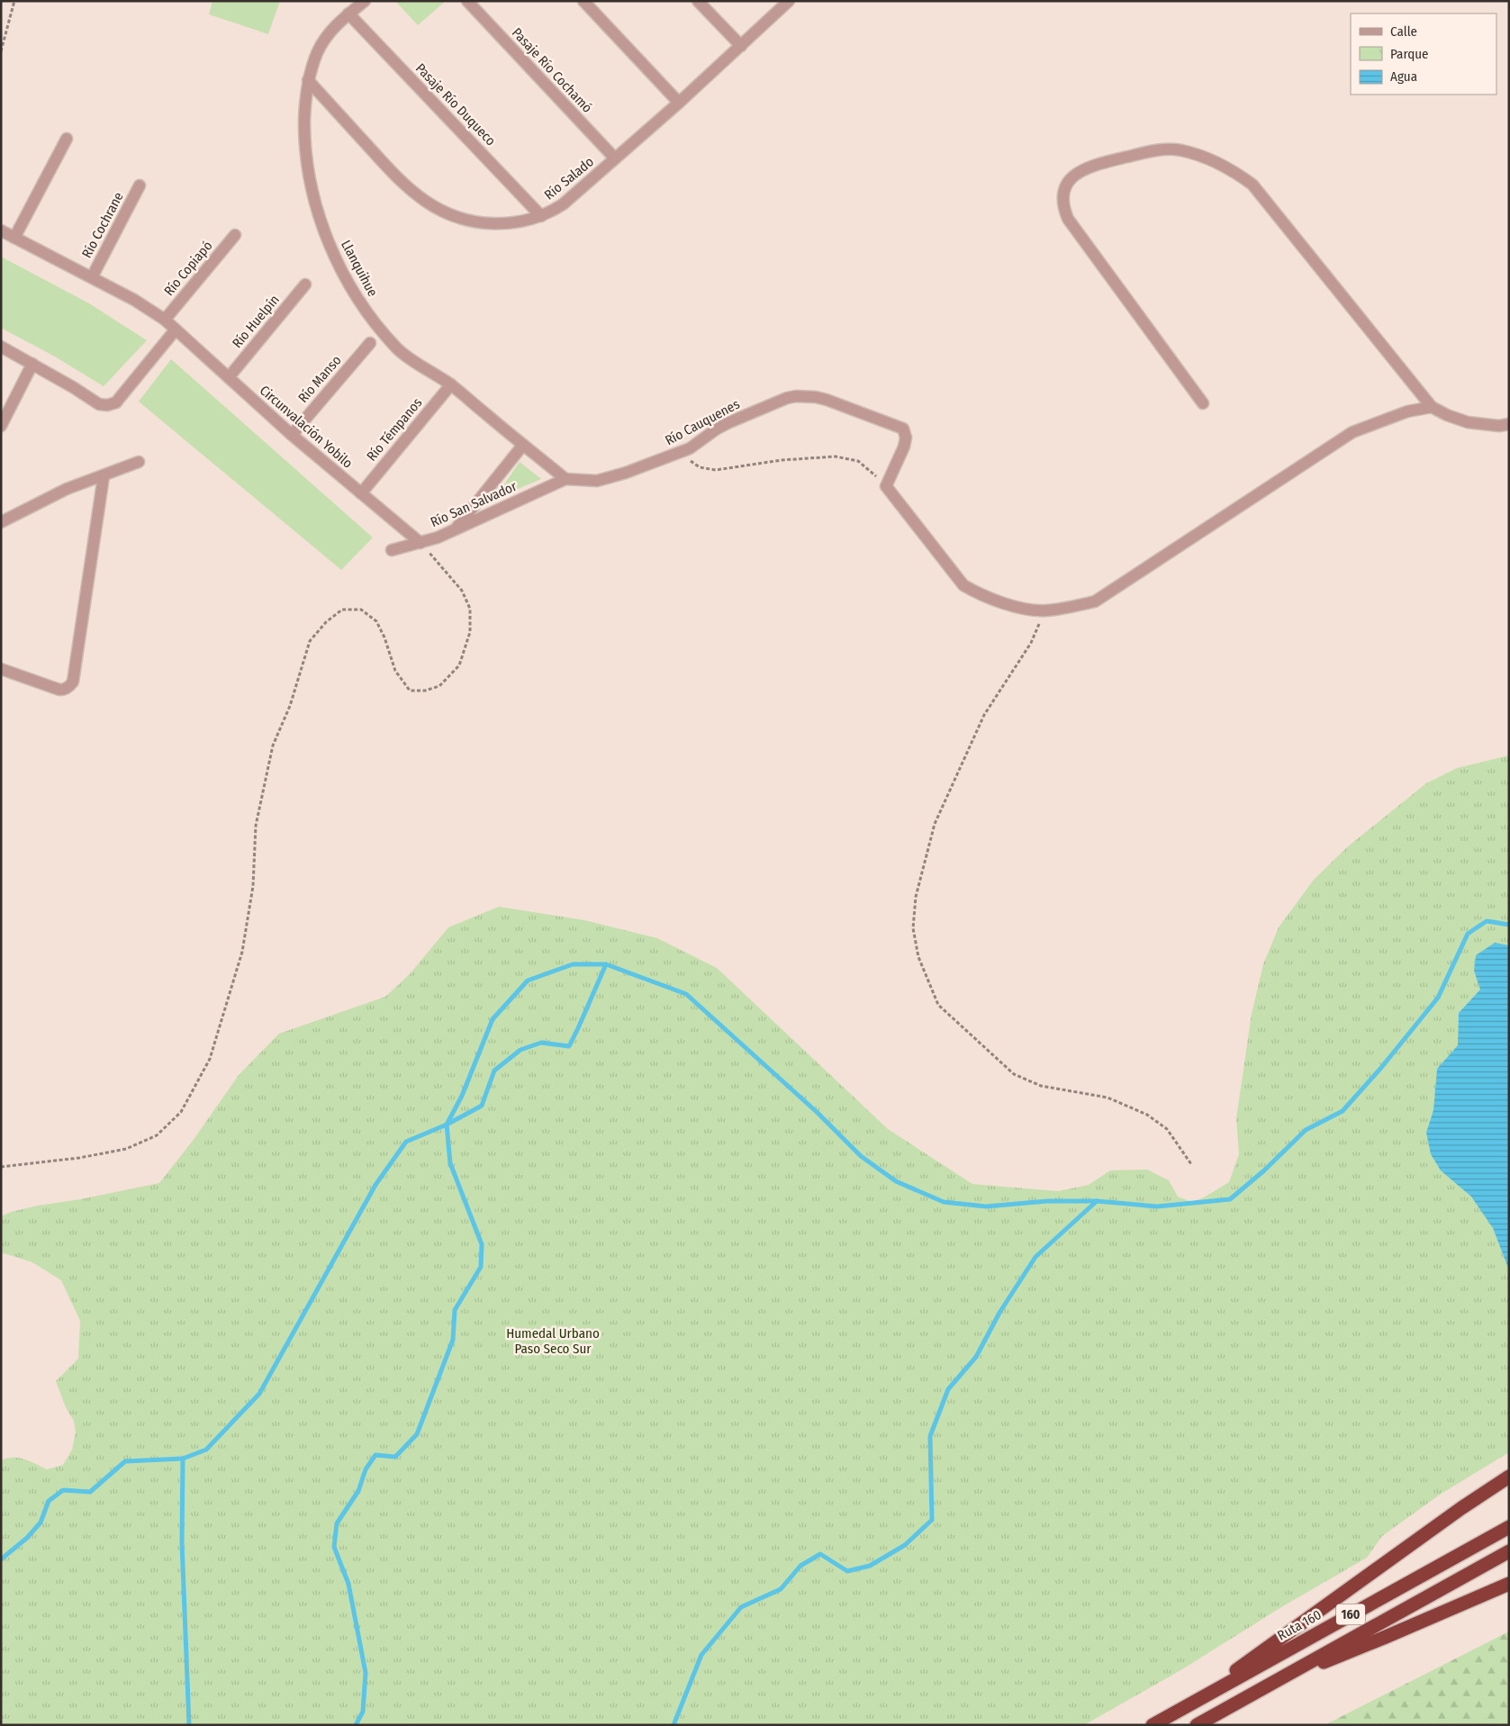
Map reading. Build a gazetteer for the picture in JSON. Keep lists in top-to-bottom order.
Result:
{
  "streets": {
    "highway": ["160", "Ruta 160"],
    "street": [
      "Pasaje Río Cochamó",
      "Pasaje Río Duqueco",
      "Río Salado",
      "Río Cochrane",
      "Río Copiapó",
      "Llanquihue",
      "Río Huelpín",
      "Río Manso",
      "Río Cauquenes",
      "Circunvalación Yobilo",
      "Río Témpanos",
      "Río San Salvador"
    ]
  },
  "crossings": [
    ["Pasaje Río Cochamó", "Río Salado"],
    ["Pasaje Río Duqueco", "Río Salado"],
    ["Pasaje Río Duqueco", "Llanquihue"],
    ["Río Salado", "Llanquihue"],
    ["Río Cochrane", "Circunvalación Yobilo"],
    ["Río Copiapó", "Circunvalación Yobilo"],
    ["Llanquihue", "Río Cauquenes"],
    ["Llanquihue", "Río Témpanos"],
    ["Llanquihue", "Río San Salvador"],
    ["Río Huelpín", "Circunvalación Yobilo"],
    ["Río Manso", "Circunvalación Yobilo"],
    ["Río Cauquenes", "Río San Salvador"],
    ["Circunvalación Yobilo", "Río Témpanos"],
    ["Circunvalación Yobilo", "Río San Salvador"]
  ],
  "parks": ["Humedal Urbano Paso Seco Sur"],
  "legend": ["Calle", "Parque", "Agua"]
}
